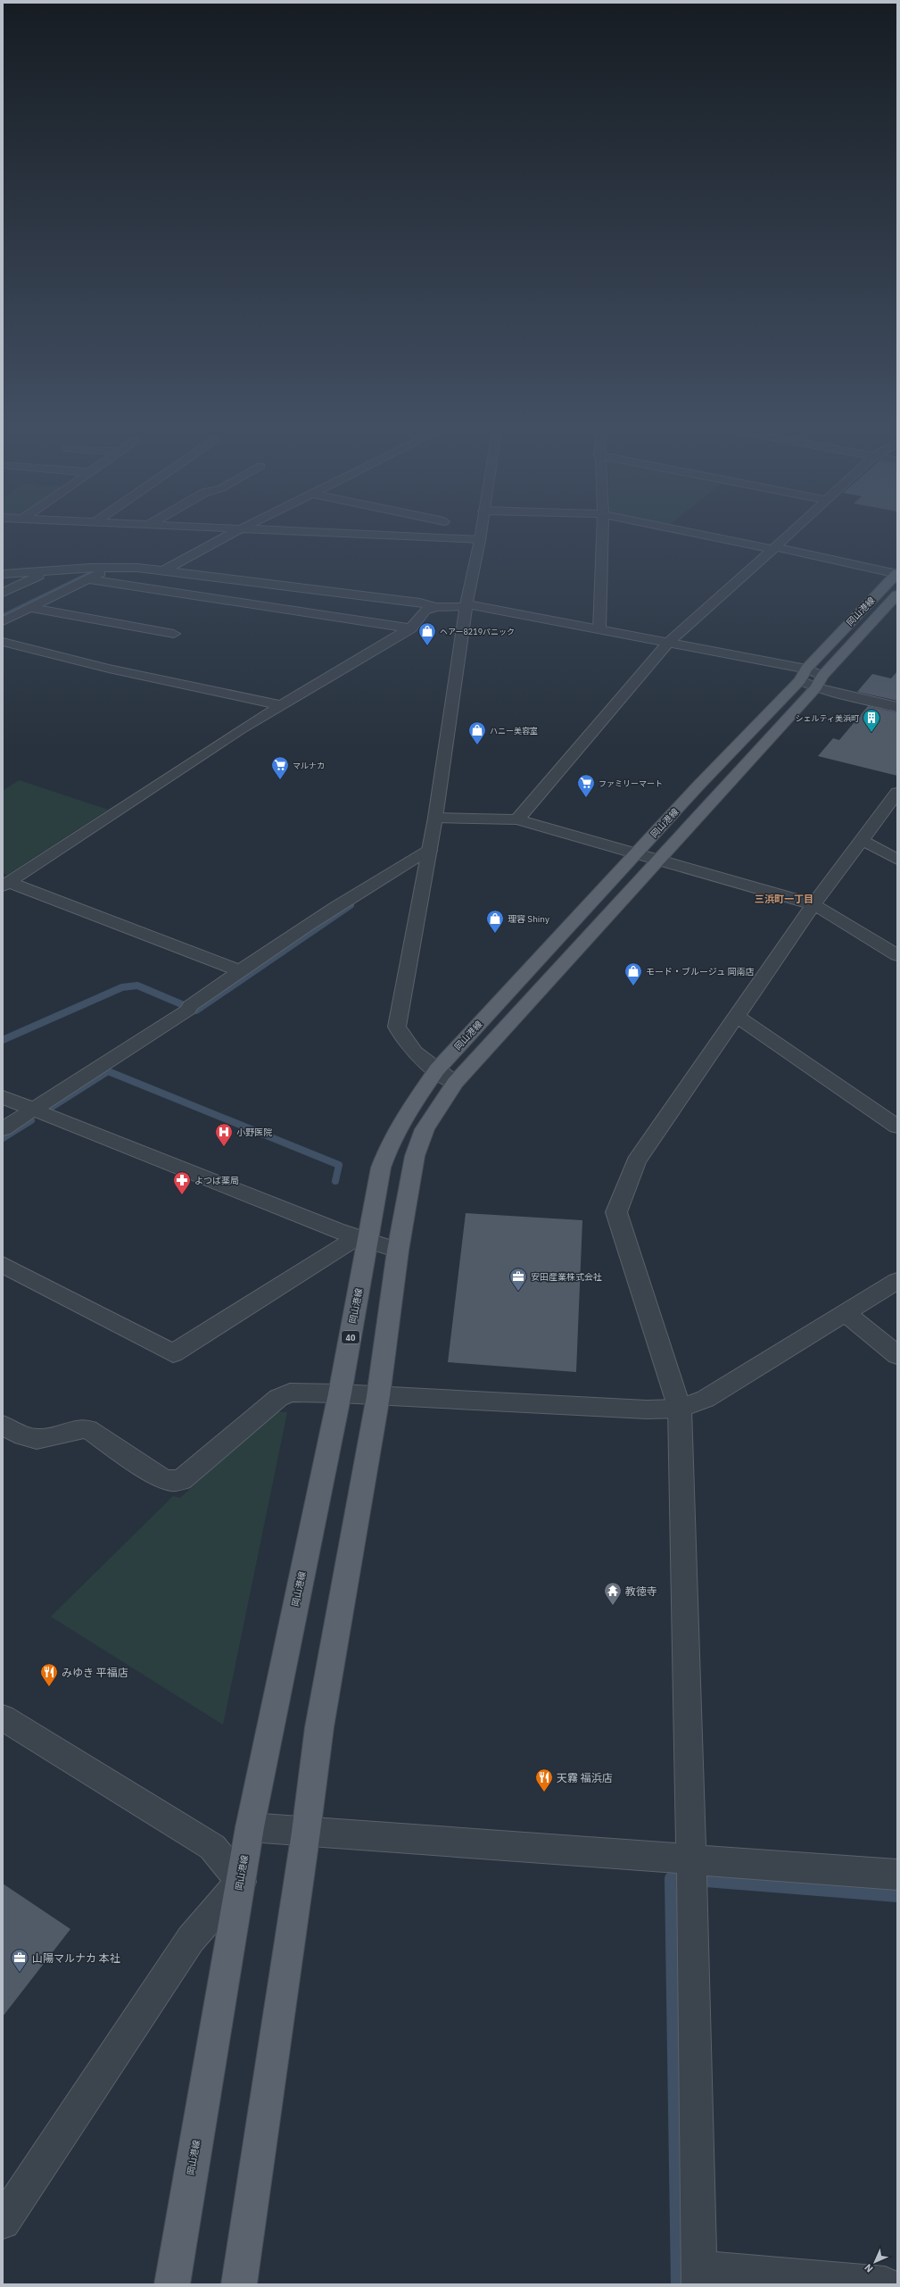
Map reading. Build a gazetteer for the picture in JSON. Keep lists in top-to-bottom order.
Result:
{
  "streets": {
    "main road": ["岡山港線", "40"]
  },
  "districts": ["三浜町一丁目"],
  "places": {
    "shop": [
      "ヘアー8219パニック",
      "ハニー美容室",
      "理容 Shiny",
      "モード・ブルージュ 岡南店"
    ],
    "building": ["シェルティ美浜町"],
    "supermarket": ["マルナカ", "ファミリーマート"],
    "hospital": ["小野医院"],
    "pharmacy": ["よつば薬局"],
    "office": ["安田産業株式会社", "山陽マルナカ 本社"],
    "temple": ["教徳寺"],
    "restaurant": ["みゆき 平福店", "天霧 福浜店"]
  },
  "north": "bottom left"
}
